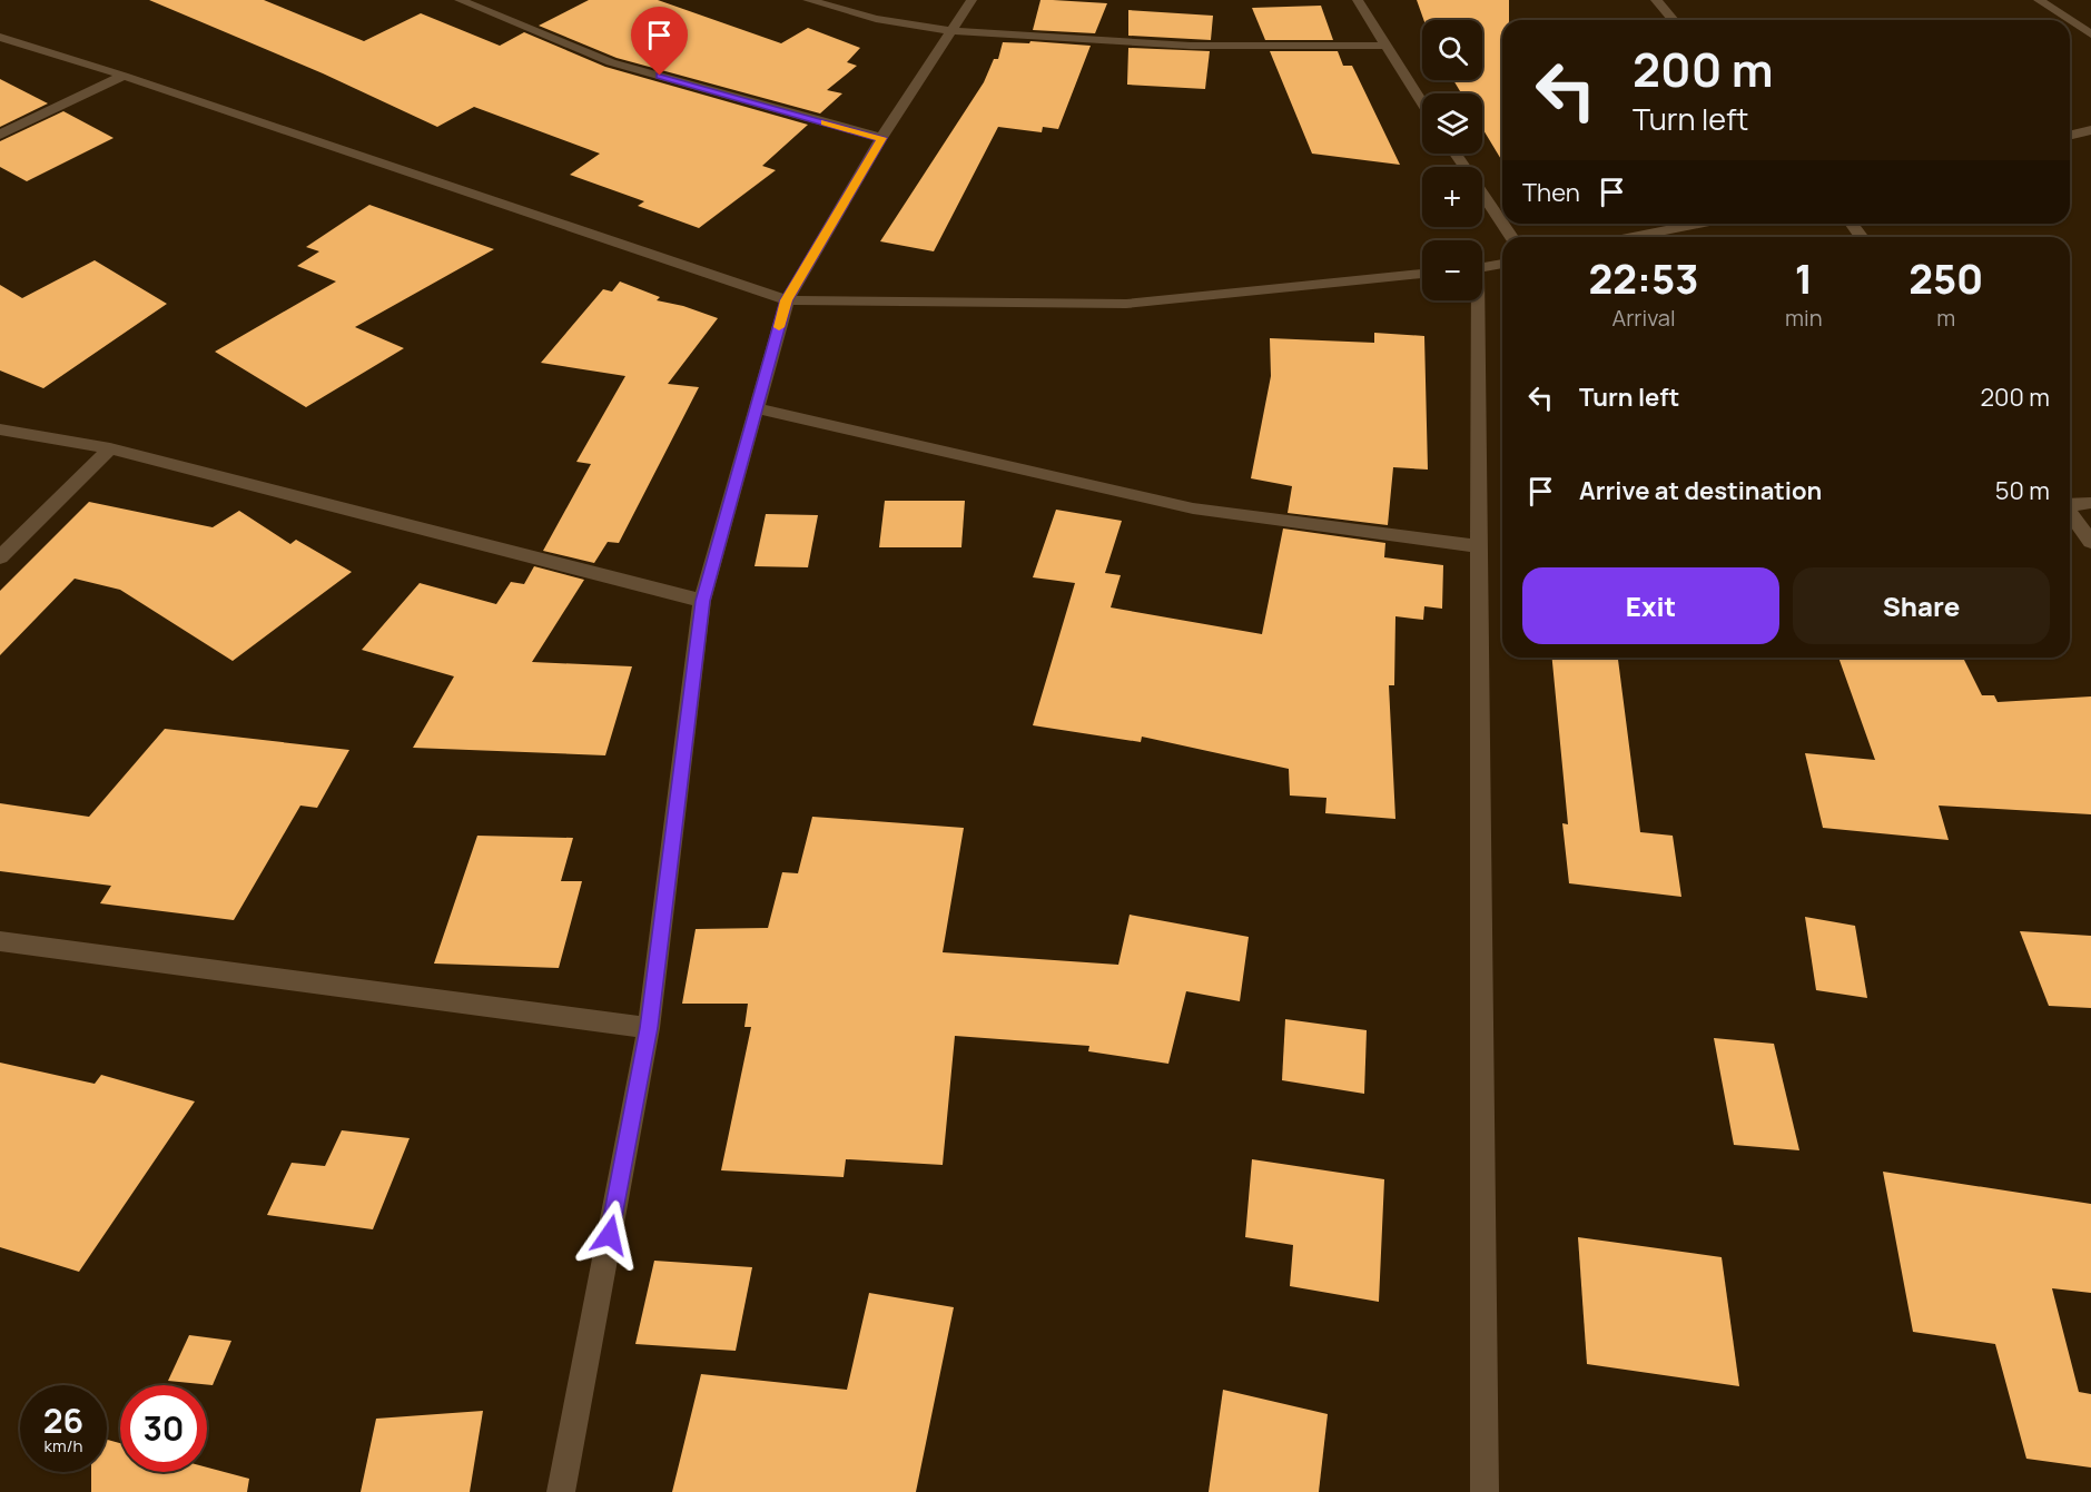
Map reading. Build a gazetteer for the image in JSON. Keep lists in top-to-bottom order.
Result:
{
  "page": {
    "map_buttons": ["+", "−"],
    "turn": ["200 m", "Turn left"],
    "then": "Then",
    "eta": [
      "22:53",
      "Arrival",
      "1",
      "min",
      "250",
      "m"
    ],
    "list": [
      {
        "name": "Turn left",
        "value": "200 m"
      },
      {
        "name": "Arrive at destination",
        "value": "50 m"
      }
    ],
    "buttons": ["Exit", "Share"],
    "speed": "26 km/h",
    "limit": "30"
  }
}
